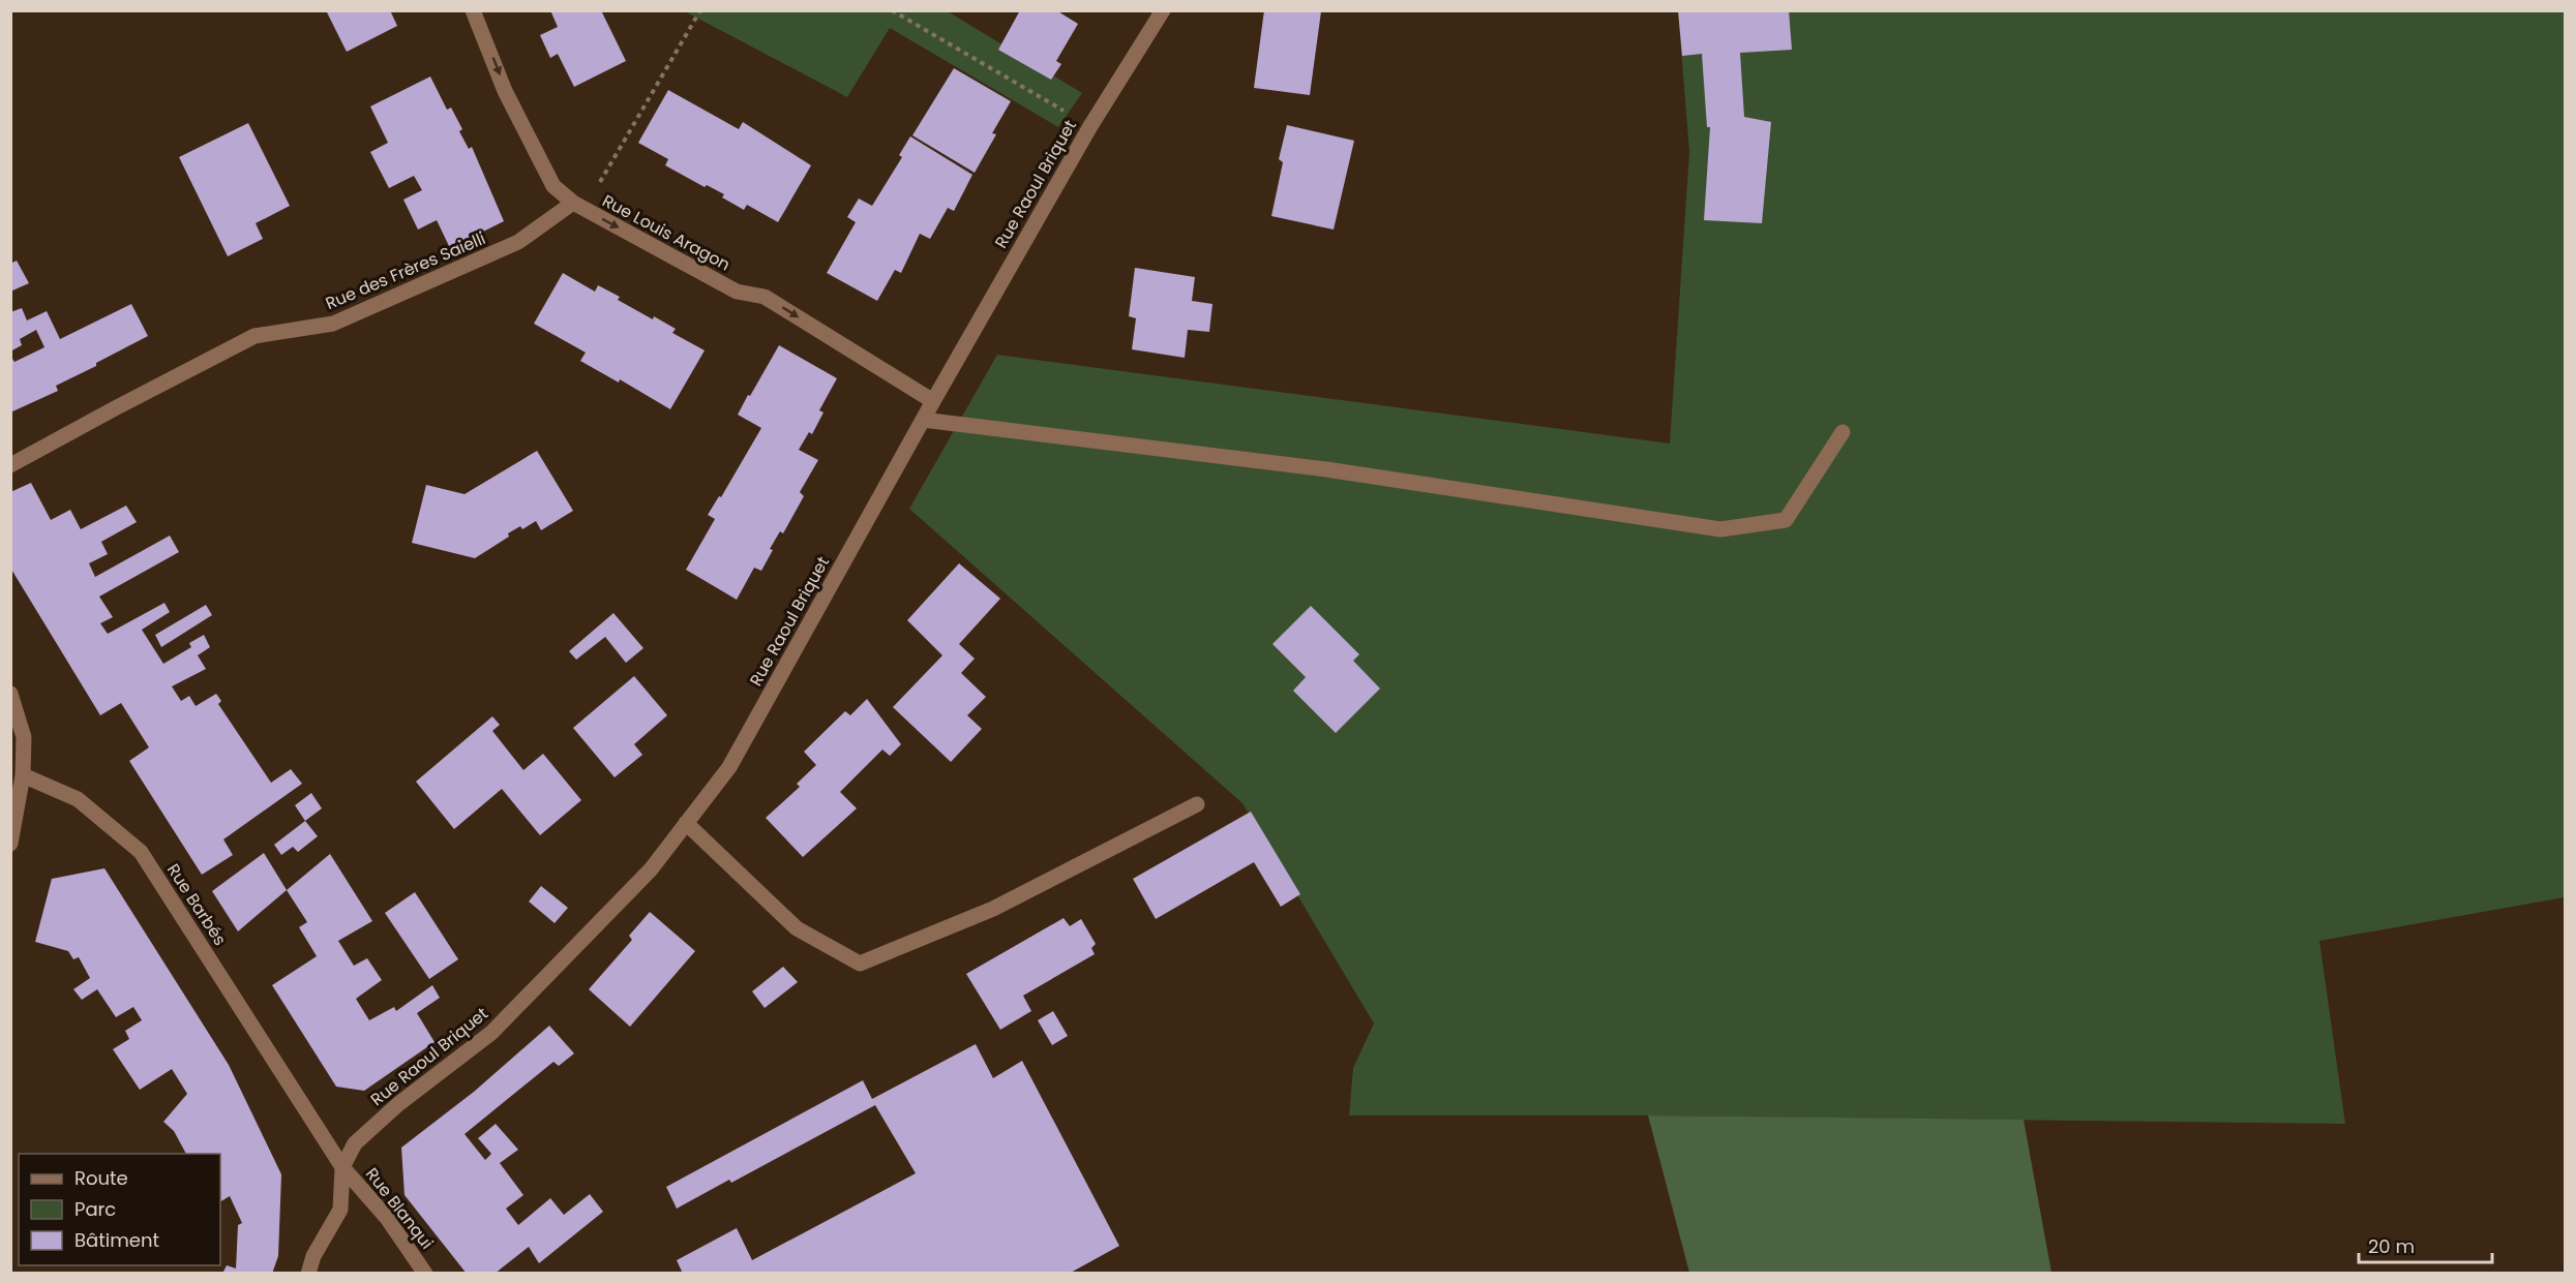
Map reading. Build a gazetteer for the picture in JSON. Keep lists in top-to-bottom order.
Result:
{
  "streets": {
    "street": [
      "Rue Raoul Briquet",
      "Rue Louis Aragon",
      "Rue des Frères Saielli",
      "Rue Barbés",
      "Rue Blanqui"
    ]
  },
  "crossings": [
    ["Rue Raoul Briquet", "Rue Louis Aragon"],
    ["Rue Raoul Briquet", "Rue Barbés"],
    ["Rue Raoul Briquet", "Rue Blanqui"],
    ["Rue Louis Aragon", "Rue des Frères Saielli"],
    ["Rue Barbés", "Rue Blanqui"]
  ],
  "one_way": ["Rue Louis Aragon"],
  "legend": ["Route", "Parc", "Bâtiment"],
  "scale_bar": "20 m"
}
